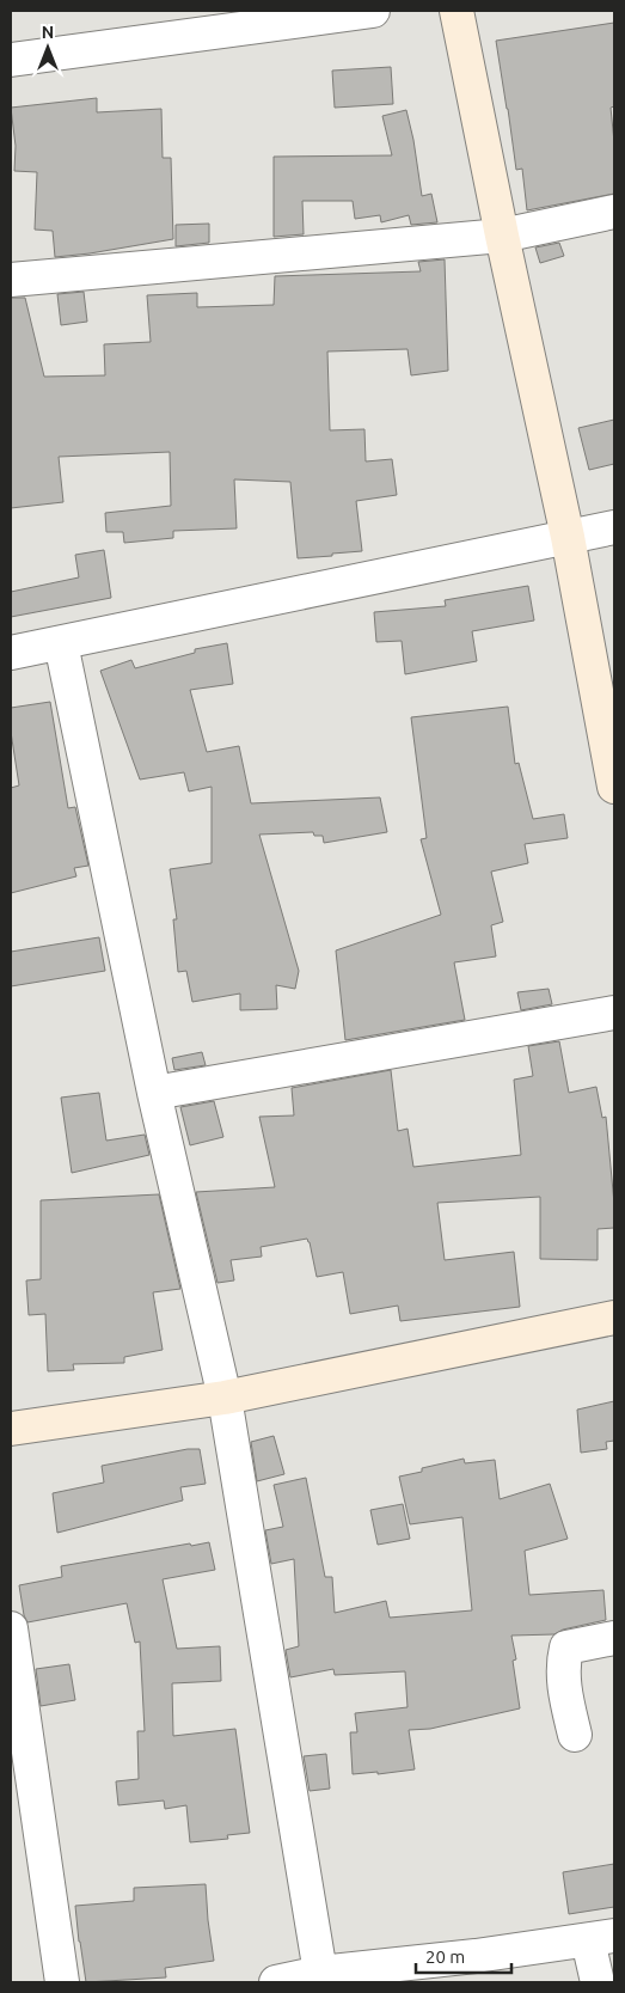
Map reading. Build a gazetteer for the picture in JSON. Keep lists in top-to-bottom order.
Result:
{
  "scale_bar": "20 m",
  "north": "top"
}
